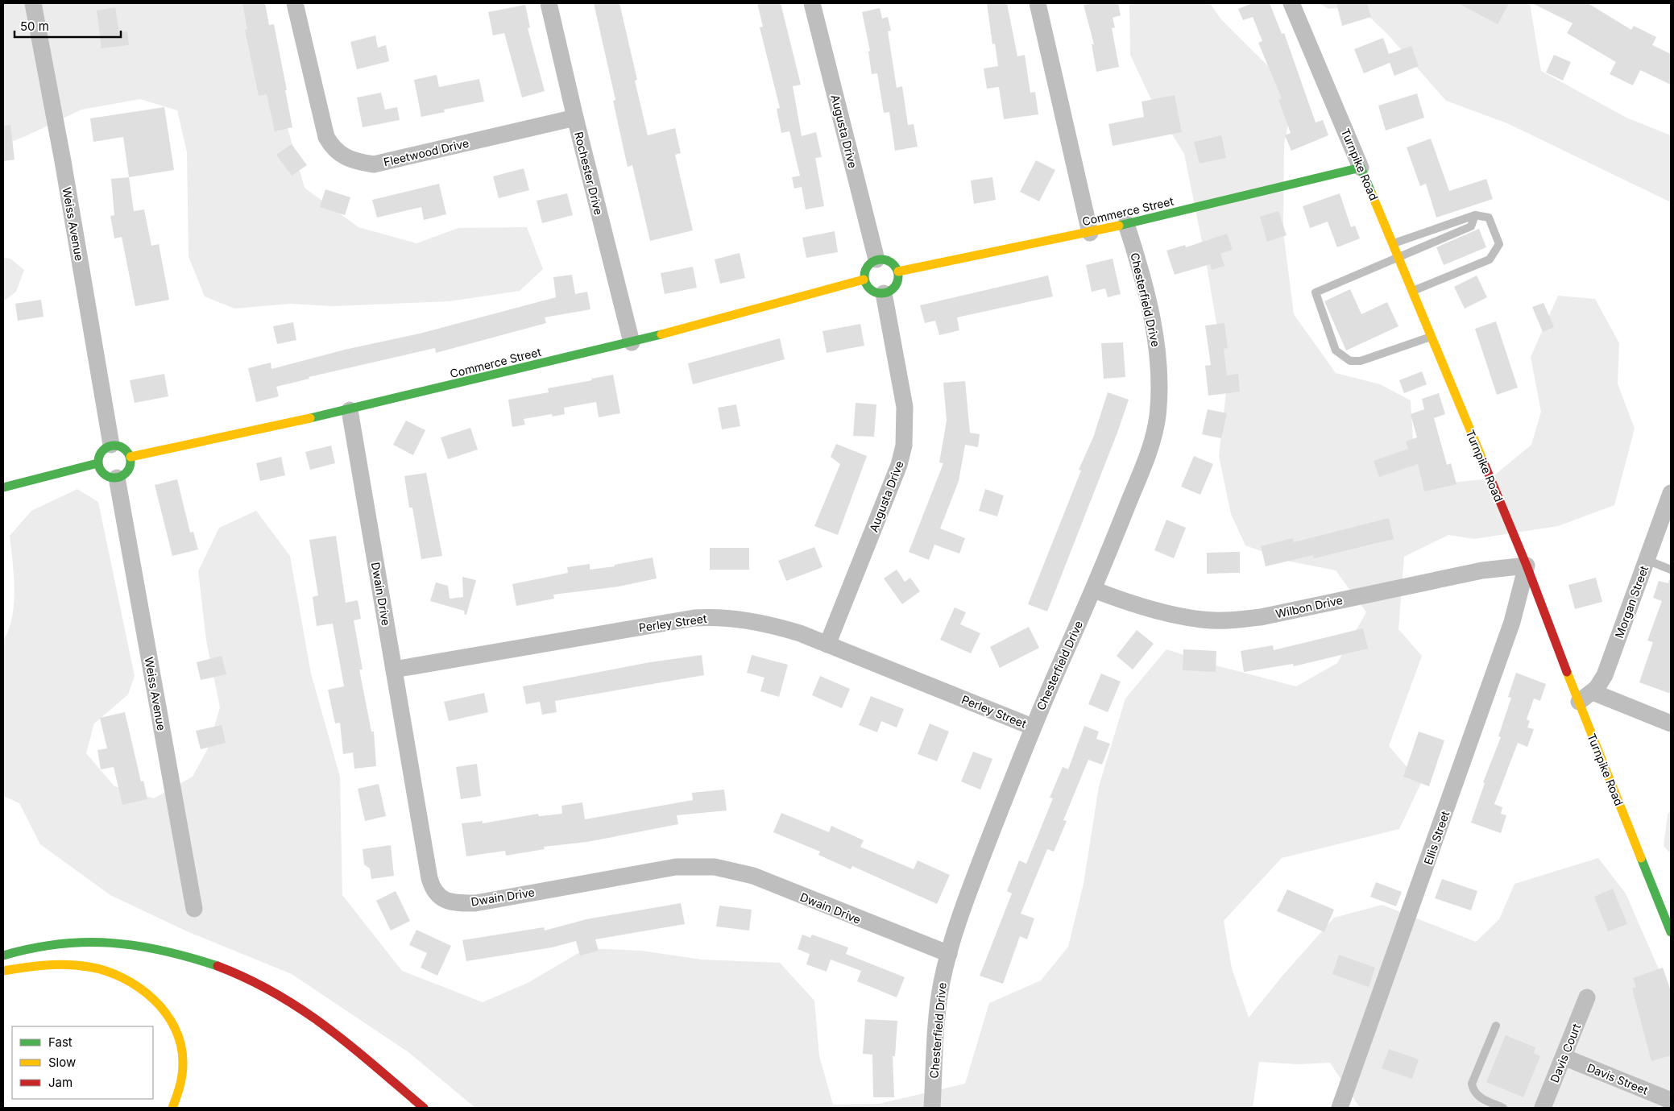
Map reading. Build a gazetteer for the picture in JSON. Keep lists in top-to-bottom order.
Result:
{
  "streets": {
    "main road": ["Turnpike Road", "Commerce Street"],
    "street": [
      "Augusta Drive",
      "Fleetwood Drive",
      "Rochester Drive",
      "Weiss Avenue",
      "Chesterfield Drive",
      "Dwain Drive",
      "Morgan Street",
      "Wilbon Drive",
      "Perley Street",
      "Ellis Street",
      "Davis Court",
      "Davis Street"
    ]
  },
  "crossings": [
    ["Augusta Drive", "Commerce Street"],
    ["Augusta Drive", "Perley Street"],
    ["Fleetwood Drive", "Rochester Drive"],
    ["Turnpike Road", "Commerce Street"],
    ["Turnpike Road", "Morgan Street"],
    ["Turnpike Road", "Wilbon Drive"],
    ["Turnpike Road", "Ellis Street"],
    ["Rochester Drive", "Commerce Street"],
    ["Commerce Street", "Weiss Avenue"],
    ["Commerce Street", "Chesterfield Drive"],
    ["Commerce Street", "Dwain Drive"],
    ["Chesterfield Drive", "Dwain Drive"],
    ["Chesterfield Drive", "Wilbon Drive"],
    ["Chesterfield Drive", "Perley Street"],
    ["Dwain Drive", "Perley Street"],
    ["Wilbon Drive", "Ellis Street"],
    ["Davis Court", "Davis Street"]
  ],
  "legend": ["Fast", "Slow", "Jam"],
  "scale_bar": "50 m"
}
